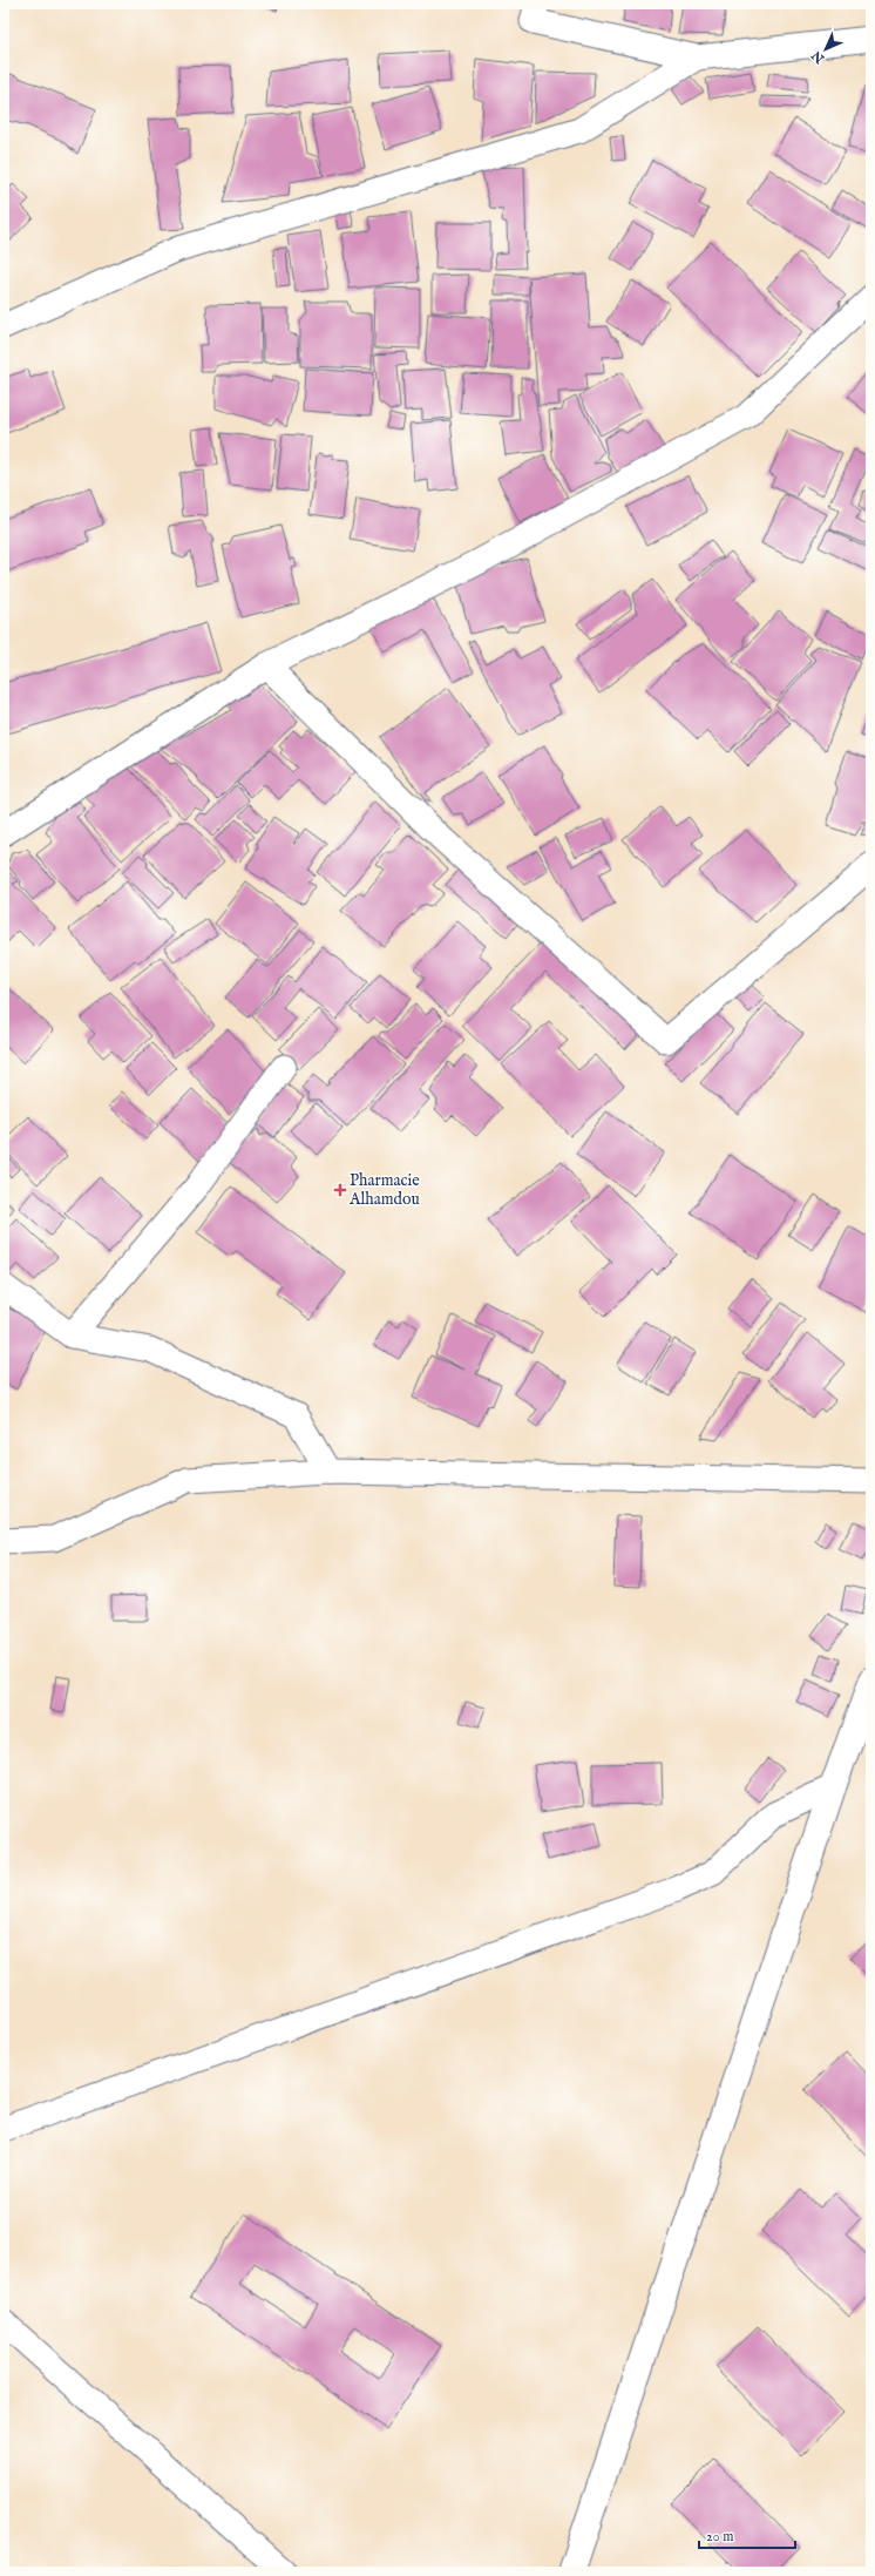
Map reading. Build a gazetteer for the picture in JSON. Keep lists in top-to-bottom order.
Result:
{
  "places": {
    "health": ["Pharmacie Alhamdou"]
  },
  "scale_bar": "20 m",
  "north": "bottom left"
}
